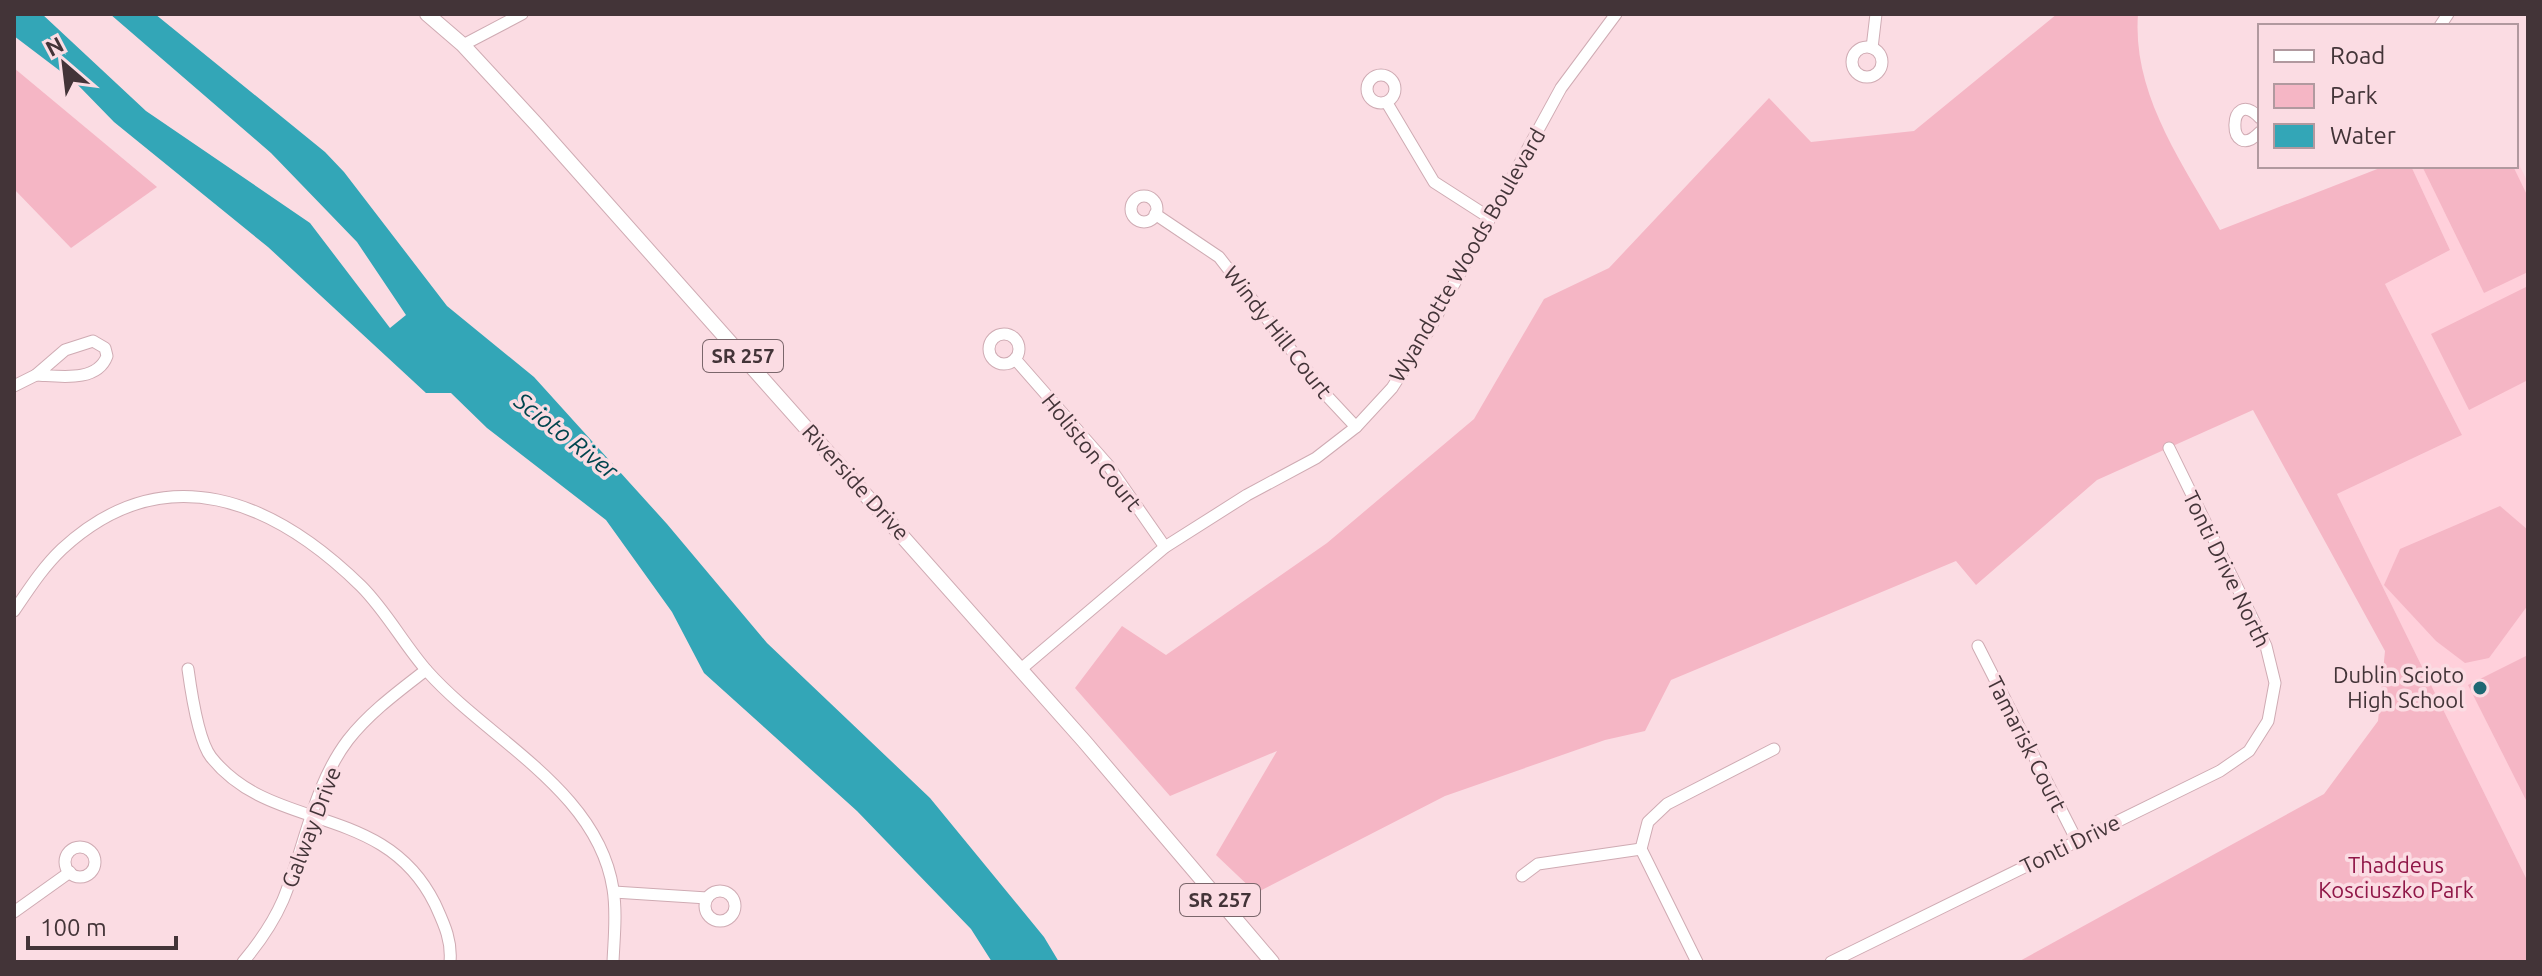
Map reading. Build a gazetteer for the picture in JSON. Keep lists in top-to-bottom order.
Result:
{
  "streets": {
    "main road": ["SR 257", "Riverside Drive"],
    "street": [
      "Wyandotte Woods Boulevard",
      "Windy Hill Court",
      "Holiston Court",
      "Tonti Drive North",
      "Tamarisk Court",
      "Galway Drive",
      "Tonti Drive"
    ]
  },
  "crossings": [
    ["Wyandotte Woods Boulevard", "Windy Hill Court"],
    ["Wyandotte Woods Boulevard", "Holiston Court"],
    ["Wyandotte Woods Boulevard", "Riverside Drive"],
    ["Tonti Drive North", "Tonti Drive"],
    ["Tamarisk Court", "Tonti Drive"]
  ],
  "water": ["Scioto River"],
  "parks": ["Thaddeus Kosciuszko Park"],
  "places": ["Dublin Scioto High School"],
  "legend": ["Road", "Park", "Water"],
  "scale_bar": "100 m",
  "north": "top left"
}
